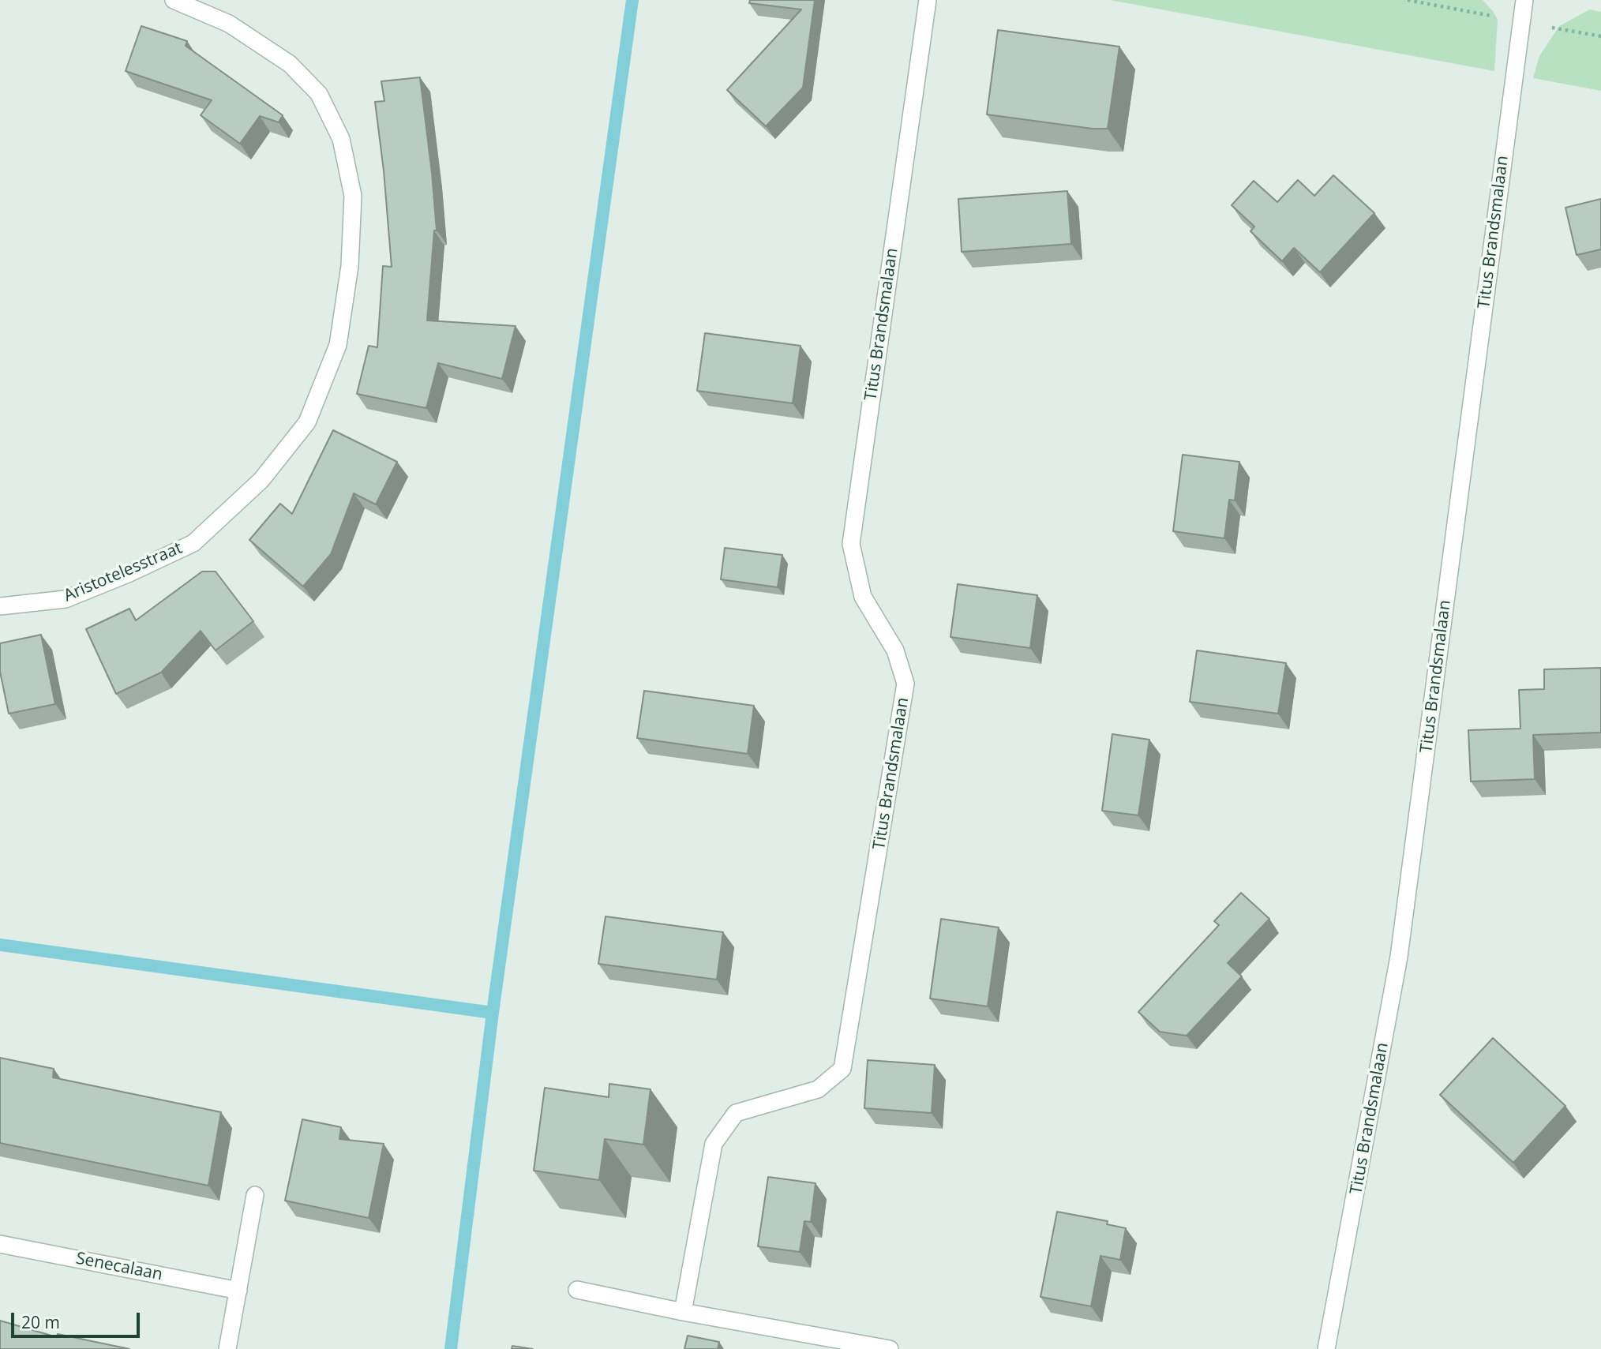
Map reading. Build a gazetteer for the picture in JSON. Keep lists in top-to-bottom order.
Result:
{
  "streets": {
    "street": ["Titus Brandsmalaan", "Aristotelesstraat", "Senecalaan"]
  },
  "scale_bar": "20 m"
}
